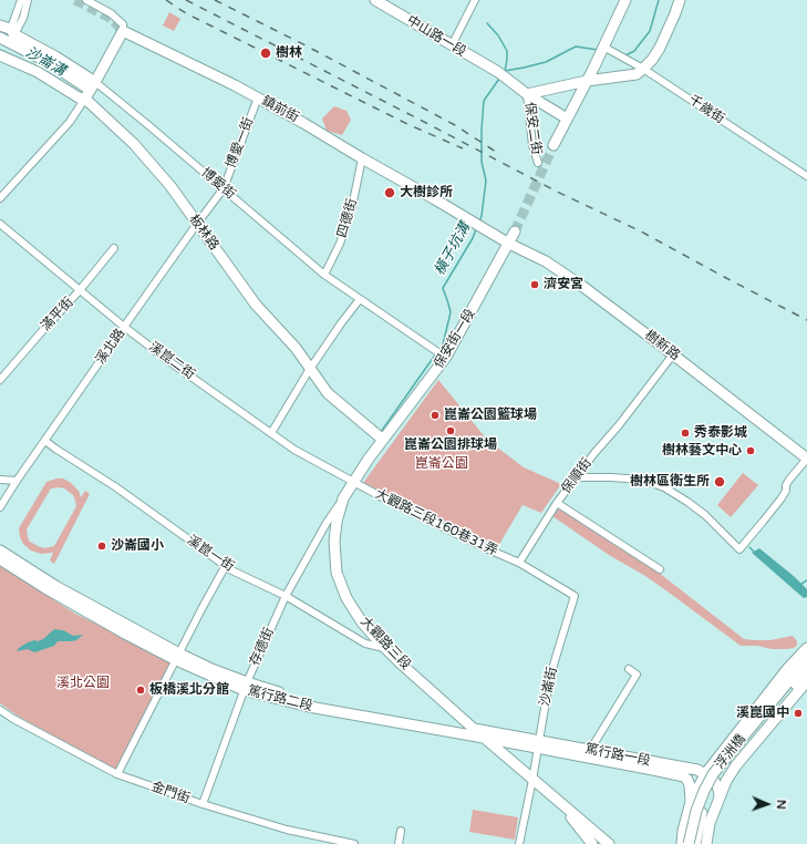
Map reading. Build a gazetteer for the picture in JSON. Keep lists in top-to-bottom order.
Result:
{
  "streets": {
    "street": [
      "中山路一段",
      "鎮前街",
      "千歲街",
      "保安二街",
      "博愛一街",
      "博愛街",
      "四德街",
      "板林路",
      "滿平街",
      "保安街一段",
      "樹新路",
      "溪北路",
      "溪崑二街",
      "保順街",
      "大觀路三段160巷31弄",
      "溪崑一街",
      "大觀路三段",
      "存德街",
      "沙崙街",
      "篤行路二段",
      "浮洲橋",
      "篤行路一段",
      "金門街"
    ]
  },
  "crossings": [
    ["中山路一段", "保安二街"],
    ["鎮前街", "博愛一街"],
    ["鎮前街", "四德街"],
    ["鎮前街", "保安街一段"],
    ["鎮前街", "樹新路"],
    ["博愛一街", "博愛街"],
    ["博愛一街", "溪北路"],
    ["博愛街", "四德街"],
    ["博愛街", "保安街一段"],
    ["博愛街", "溪北路"],
    ["板林路", "保安街一段"],
    ["板林路", "溪北路"],
    ["板林路", "大觀路三段"],
    ["滿平街", "溪崑二街"],
    ["保安街一段", "樹新路"],
    ["保安街一段", "大觀路三段"],
    ["樹新路", "保順街"],
    ["溪北路", "溪崑二街"],
    ["溪北路", "溪崑一街"],
    ["溪崑二街", "大觀路三段160巷31弄"],
    ["溪崑二街", "大觀路三段"],
    ["大觀路三段160巷31弄", "大觀路三段"],
    ["大觀路三段160巷31弄", "沙崙街"],
    ["溪崑一街", "大觀路三段"],
    ["溪崑一街", "存德街"],
    ["大觀路三段", "存德街"],
    ["大觀路三段", "沙崙街"],
    ["大觀路三段", "篤行路二段"],
    ["大觀路三段", "篤行路一段"],
    ["存德街", "篤行路二段"],
    ["存德街", "金門街"],
    ["沙崙街", "篤行路一段"],
    ["篤行路二段", "篤行路一段"]
  ],
  "water": ["沙崙溝", "橫子坑溝"],
  "parks": ["崑崙公園", "溪北公園"],
  "places": [
    "樹林",
    "大樹診所",
    "濟安宮",
    "崑崙公園籃球場",
    "崑崙公園排球場",
    "秀泰影城",
    "樹林藝文中心",
    "樹林區衛生所",
    "沙崙國小",
    "板橋溪北分館",
    "溪崑國中"
  ],
  "north": "right"
}
